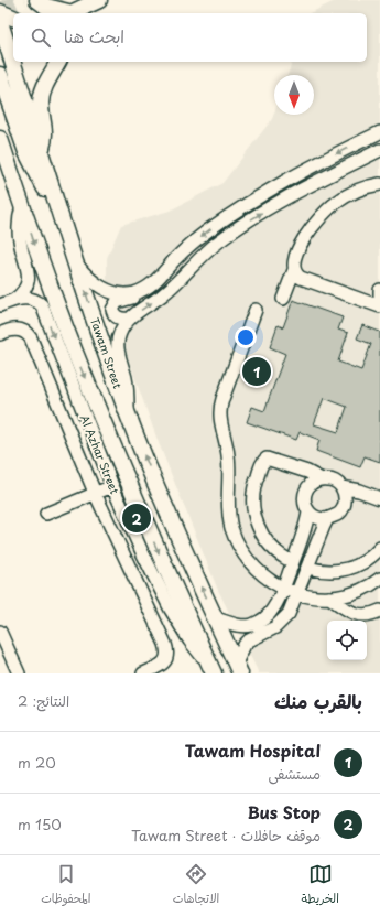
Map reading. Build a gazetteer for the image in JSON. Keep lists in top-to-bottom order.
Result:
{
  "streets": {
    "main road": ["Tawam Street"],
    "street": ["Al Azhar Street"]
  },
  "north": "bottom",
  "page": {
    "search": "ابحث هنا",
    "pins": ["1", "2"],
    "heading": ["بالقرب منك", "النتائج: 2"],
    "list": [
      {
        "mark": "1",
        "name": "Tawam Hospital",
        "note": "مستشفى",
        "value": "20 m"
      },
      {
        "mark": "2",
        "name": "Bus Stop",
        "note": "موقف حافلات · Tawam Street",
        "value": "150 m"
      }
    ],
    "nav": ["الخريطة", "الاتجاهات", "المحفوظات"]
  }
}
